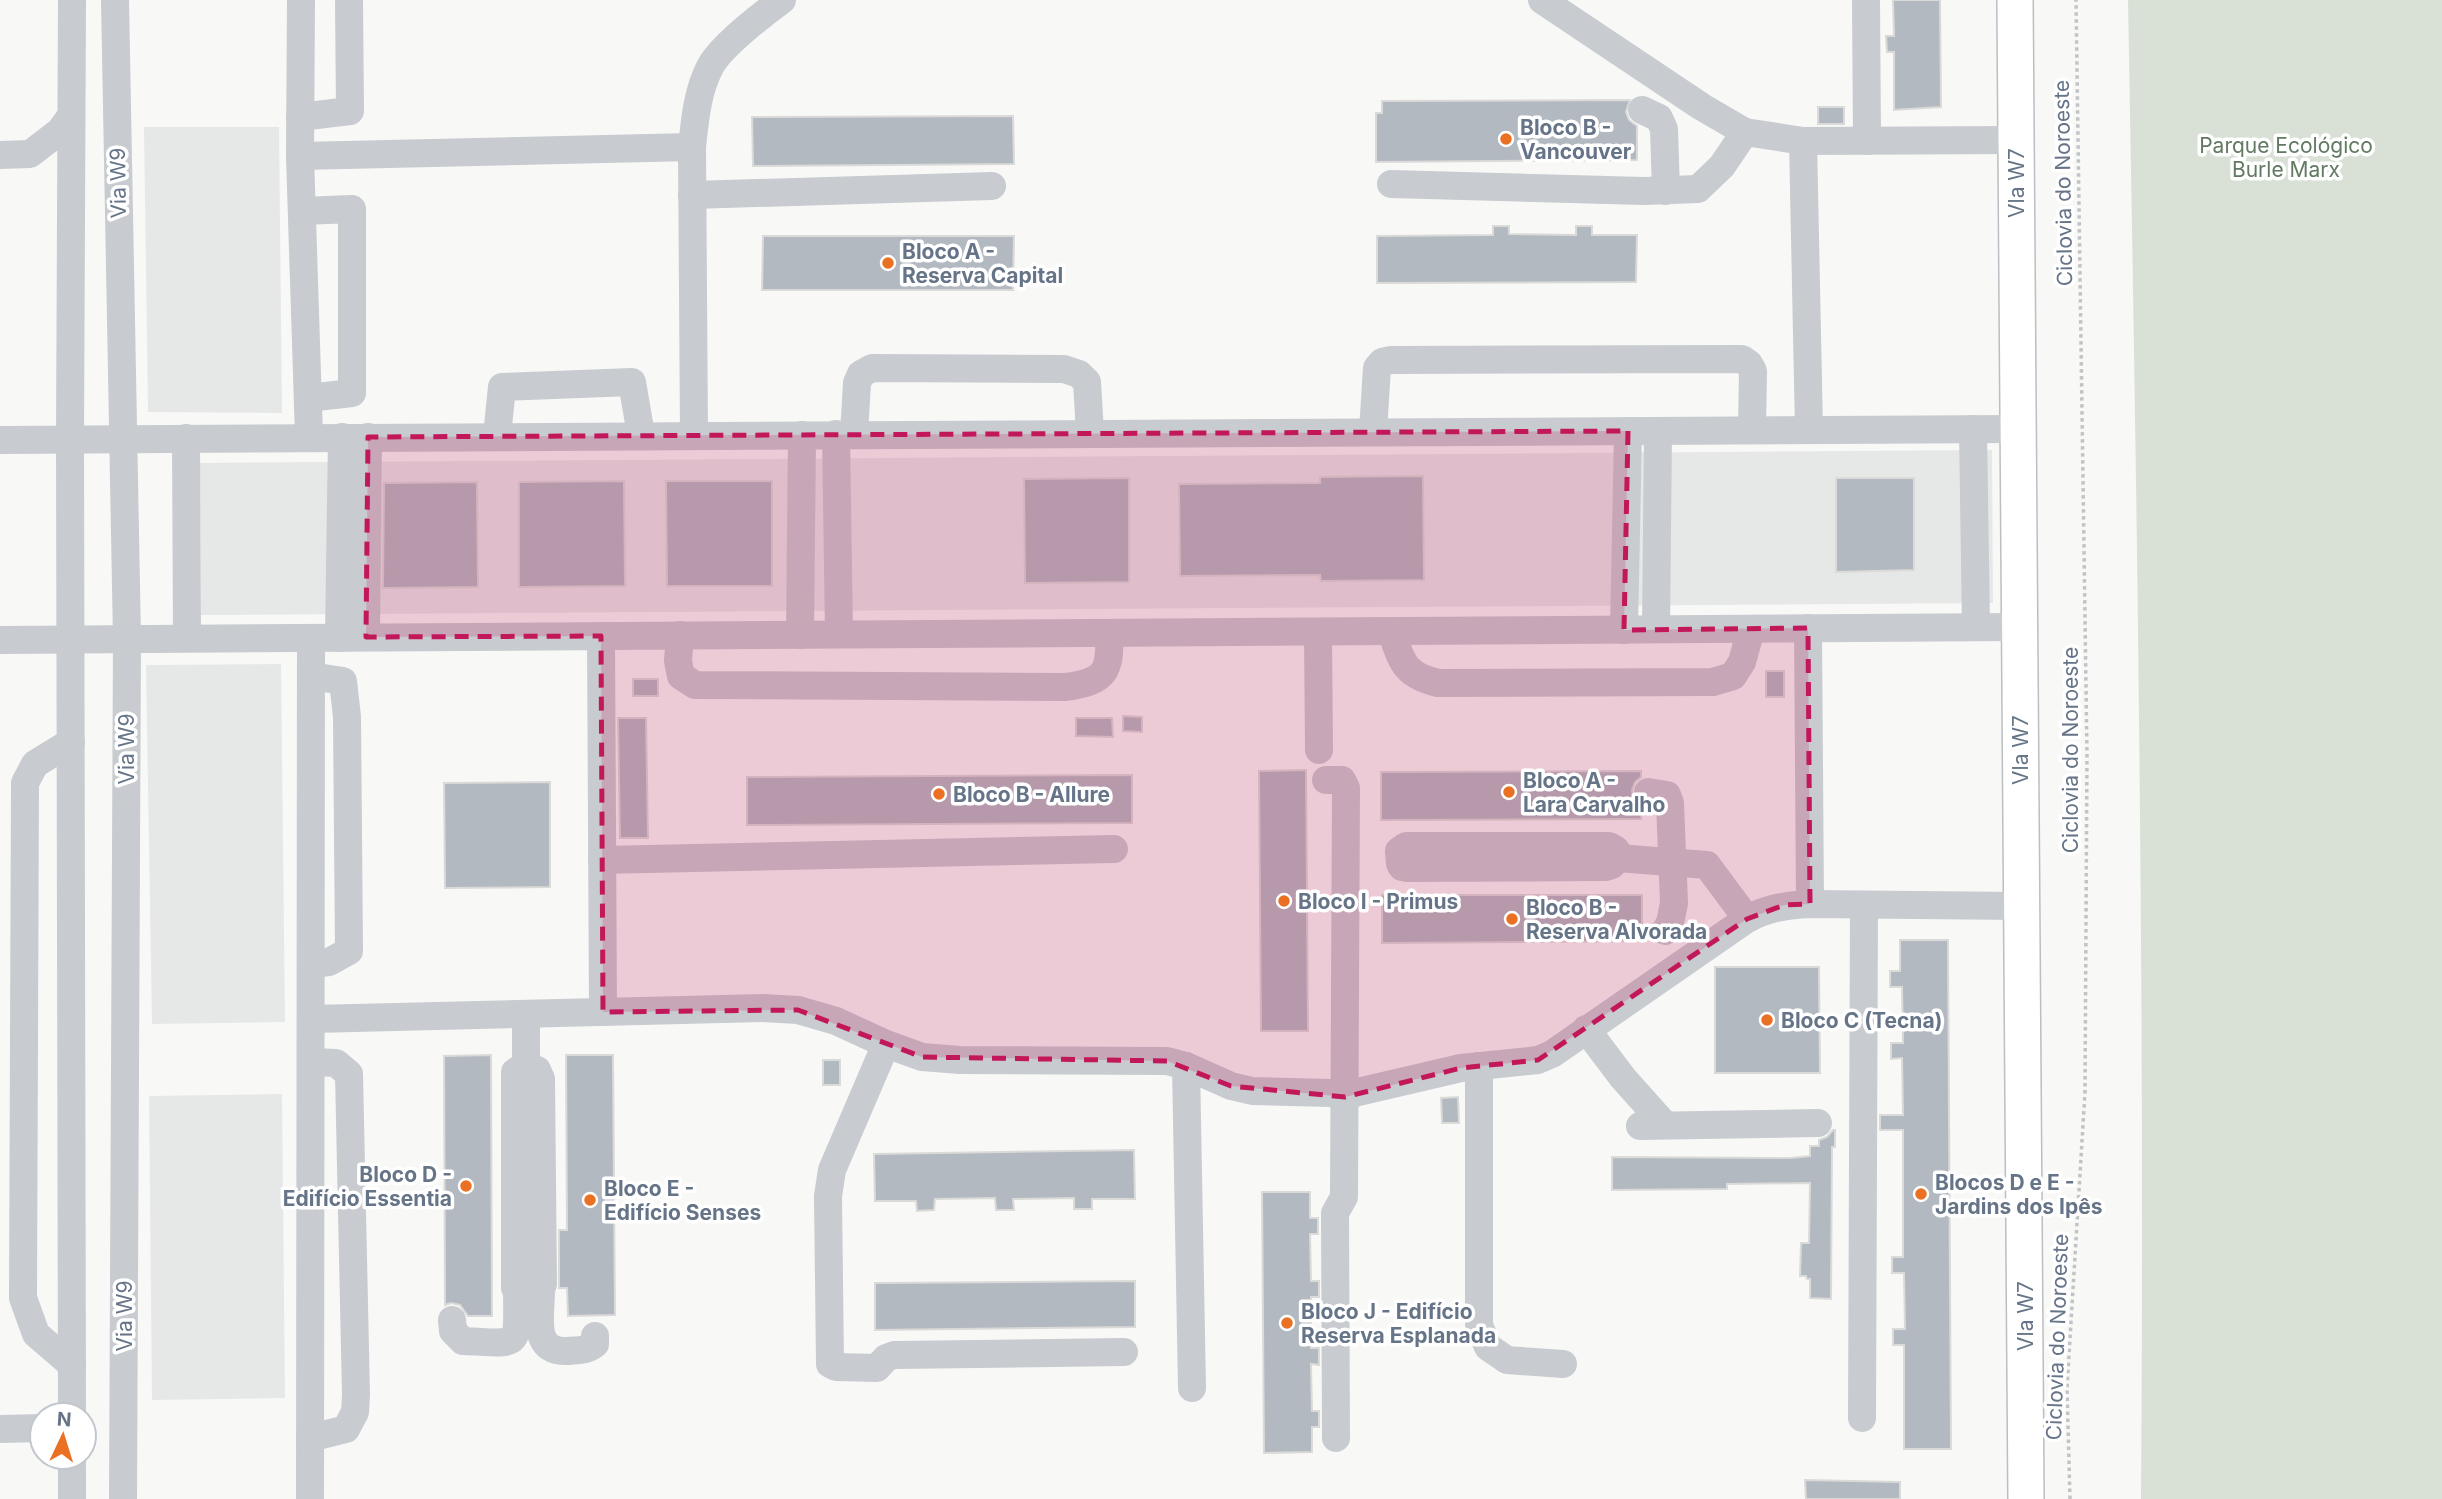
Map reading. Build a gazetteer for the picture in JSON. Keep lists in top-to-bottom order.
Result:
{
  "streets": {
    "main road": ["Vla W7"],
    "street": ["Via W9"],
    "path": ["Ciclovia do Noroeste"]
  },
  "parks": ["Parque Ecológico Burle Marx"],
  "places": [
    "Bloco B - Vancouver",
    "Bloco A - Reserva Capital",
    "Bloco A - Lara Carvalho",
    "Bloco B - Allure",
    "Bloco I - Primus",
    "Bloco B - Reserva Alvorada",
    "Bloco C (Tecna)",
    "Bloco D - Edifício Essentia",
    "Blocos D e E - Jardins dos Ipês",
    "Bloco E - Edifício Senses",
    "Bloco J - Edifício Reserva Esplanada"
  ],
  "north": "top"
}
